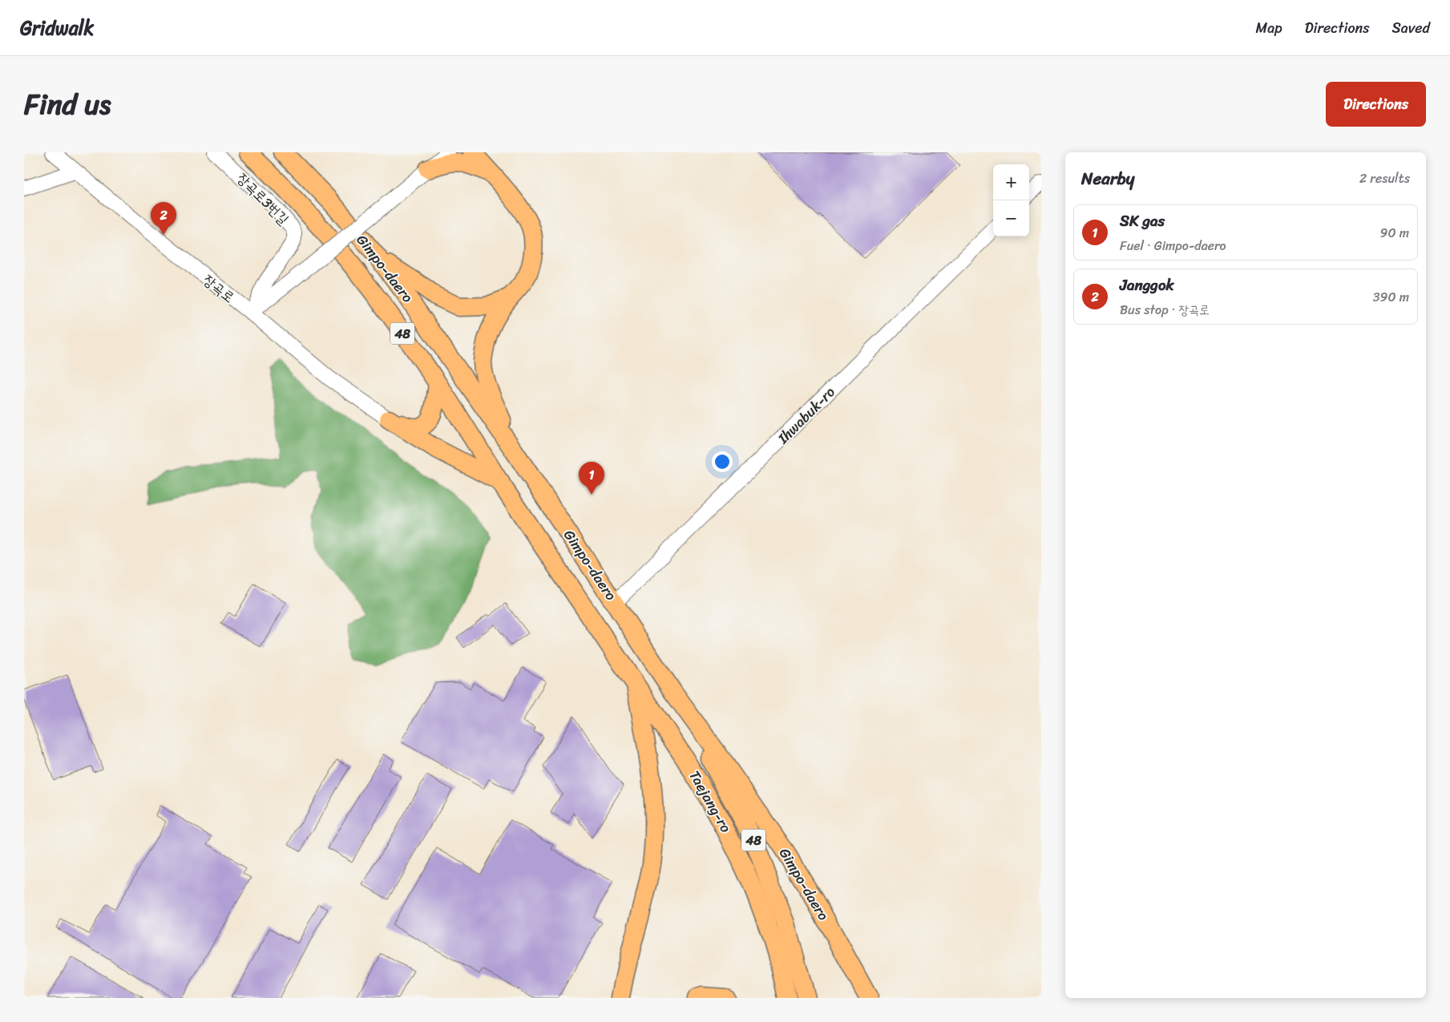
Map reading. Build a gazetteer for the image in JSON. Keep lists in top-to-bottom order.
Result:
{
  "streets": {
    "main road": ["Gimpo-daero", "48", "Taejang-ro"],
    "street": ["장곡로3번길", "장곡로", "Ihwabuk-ro"]
  },
  "crossings": [
    ["장곡로3번길", "장곡로"],
    ["Gimpo-daero", "Ihwabuk-ro"],
    ["Gimpo-daero", "Taejang-ro"]
  ],
  "page": {
    "header": "Gridwalk",
    "nav": ["Map", "Directions", "Saved"],
    "title": "Find us",
    "buttons": "Directions",
    "heading": ["Nearby", "2 results"],
    "map_buttons": ["+", "−"],
    "pins": ["2", "1"],
    "list": [
      {
        "mark": "1",
        "name": "SK gas",
        "note": "Fuel · Gimpo-daero",
        "value": "90 m"
      },
      {
        "mark": "2",
        "name": "Janggok",
        "note": "Bus stop · 장곡로",
        "value": "390 m"
      }
    ]
  }
}
